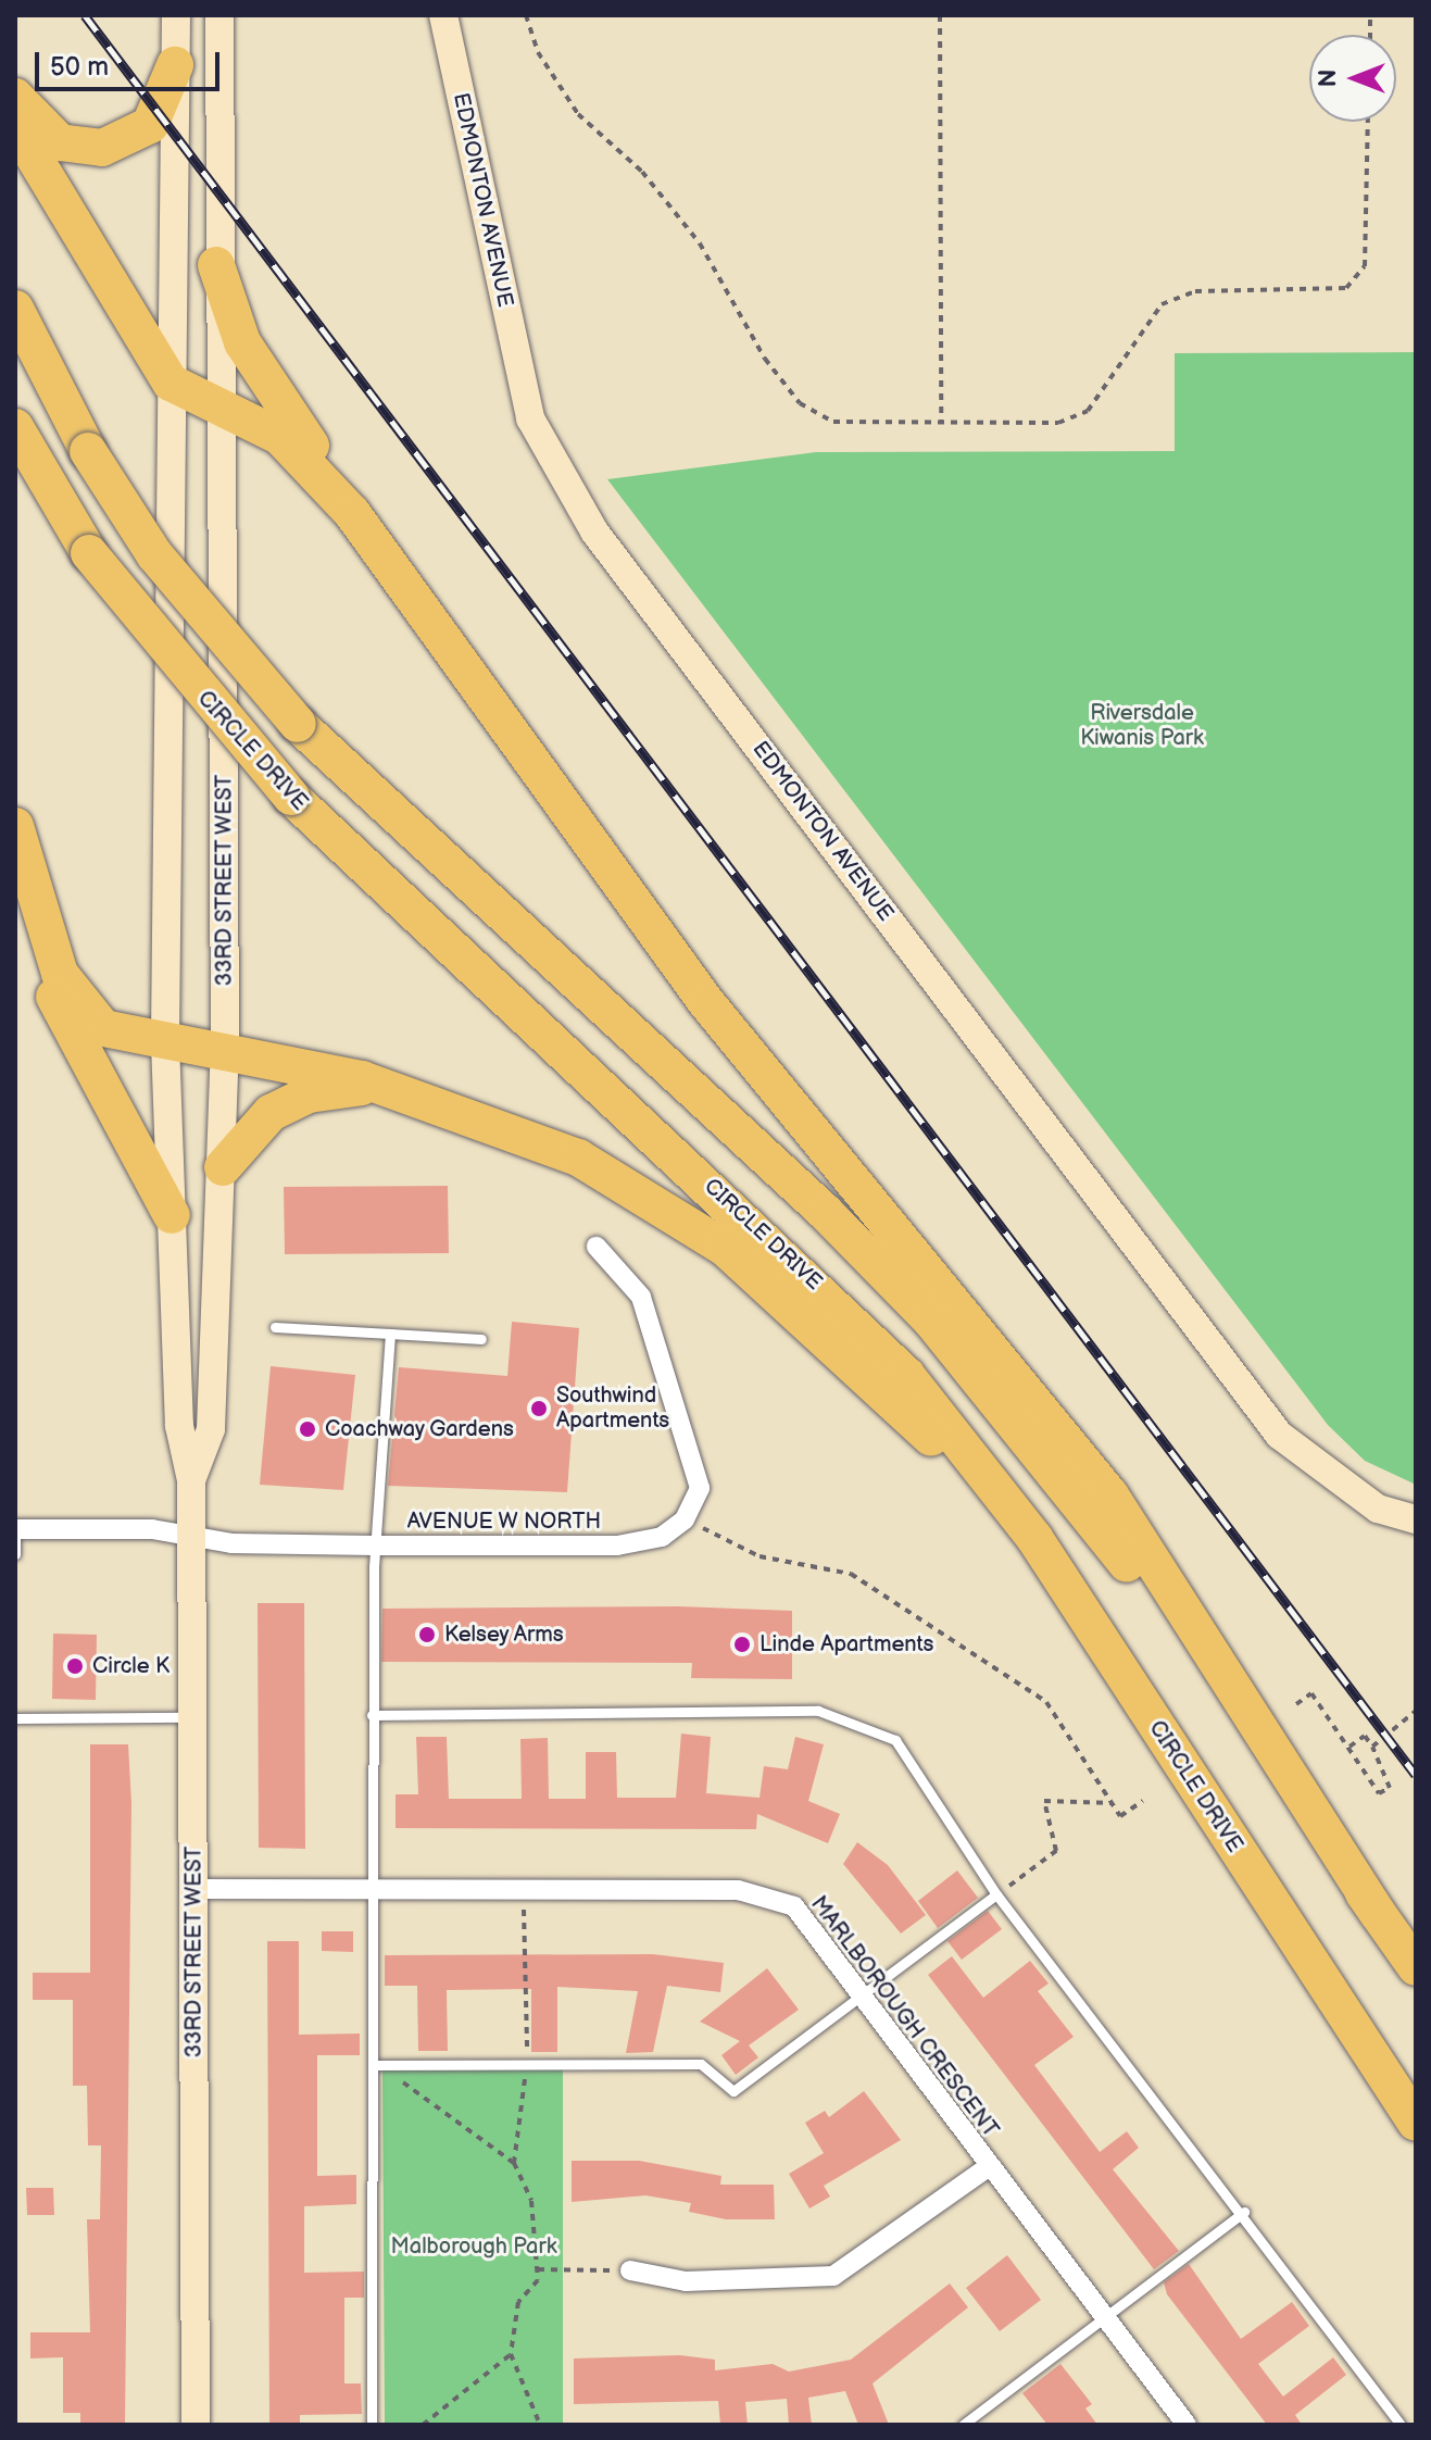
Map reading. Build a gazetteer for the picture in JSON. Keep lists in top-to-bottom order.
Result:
{
  "streets": {
    "highway": ["CIRCLE DRIVE"],
    "main road": ["EDMONTON AVENUE", "33RD STREET WEST"],
    "street": ["AVENUE W NORTH", "MARLBOROUGH CRESCENT"]
  },
  "crossings": [
    ["33RD STREET WEST", "AVENUE W NORTH"],
    ["33RD STREET WEST", "MARLBOROUGH CRESCENT"]
  ],
  "parks": ["Riversdale Kiwanis Park", "Malborough Park"],
  "places": [
    "Southwind Apartments",
    "Coachway Gardens",
    "Kelsey Arms",
    "Linde Apartments",
    "Circle K"
  ],
  "scale_bar": "50 m",
  "north": "left"
}
